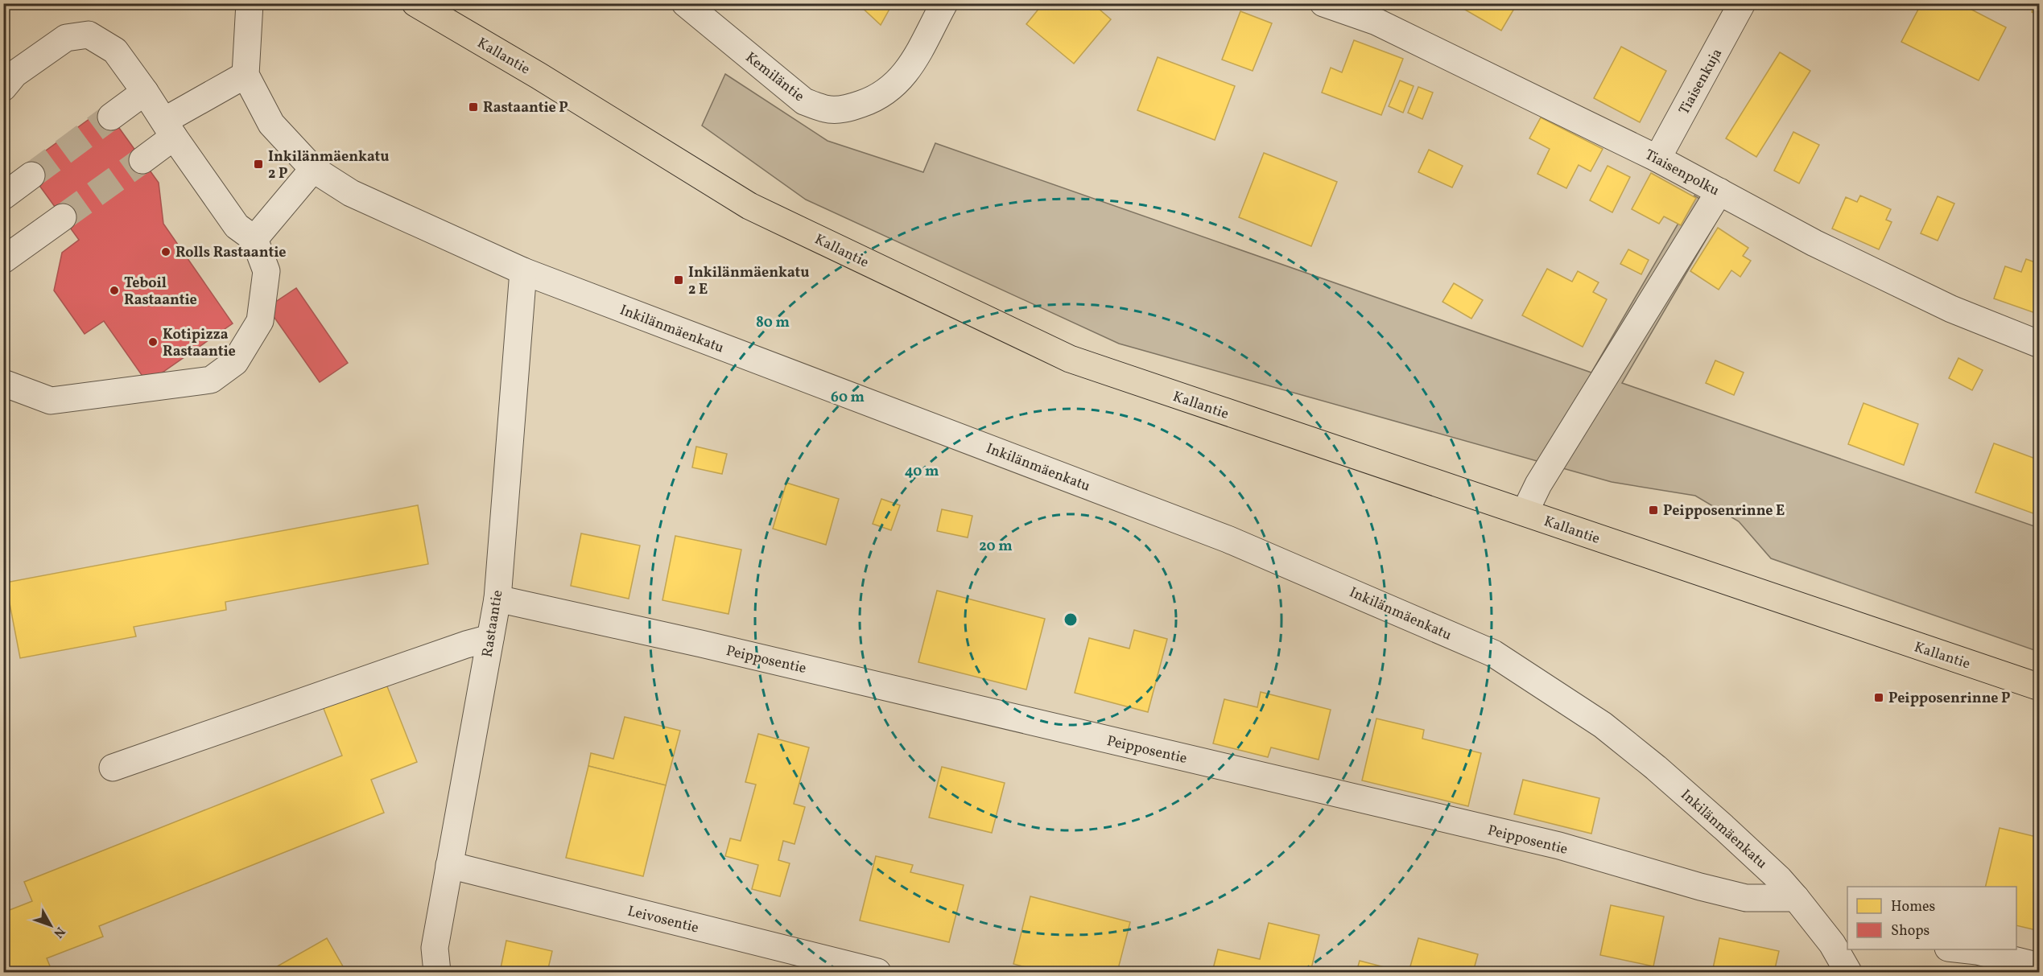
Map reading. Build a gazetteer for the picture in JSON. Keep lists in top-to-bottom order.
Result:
{
  "streets": {
    "main road": ["Kallantie"],
    "street": [
      "Kemiläntie",
      "Tiaisenkuja",
      "Tiaisenpolku",
      "Inkilänmäenkatu",
      "Rastaantie",
      "Peipposentie",
      "Leivosentie"
    ]
  },
  "crossings": [
    ["Tiaisenkuja", "Tiaisenpolku"],
    ["Inkilänmäenkatu", "Rastaantie"],
    ["Inkilänmäenkatu", "Peipposentie"],
    ["Rastaantie", "Peipposentie"],
    ["Rastaantie", "Leivosentie"]
  ],
  "places": {
    "transit": [
      "Rastaantie P",
      "Inkilänmäenkatu 2 P",
      "Inkilänmäenkatu 2 E",
      "Peipposenrinne E",
      "Peipposenrinne P"
    ],
    "other": ["Rolls Rastaantie", "Teboil Rastaantie", "Kotipizza Rastaantie"]
  },
  "legend": ["Homes", "Shops"],
  "north": "bottom right",
  "rings": [
    "80 m",
    "60 m",
    "40 m",
    "20 m"
  ]
}
